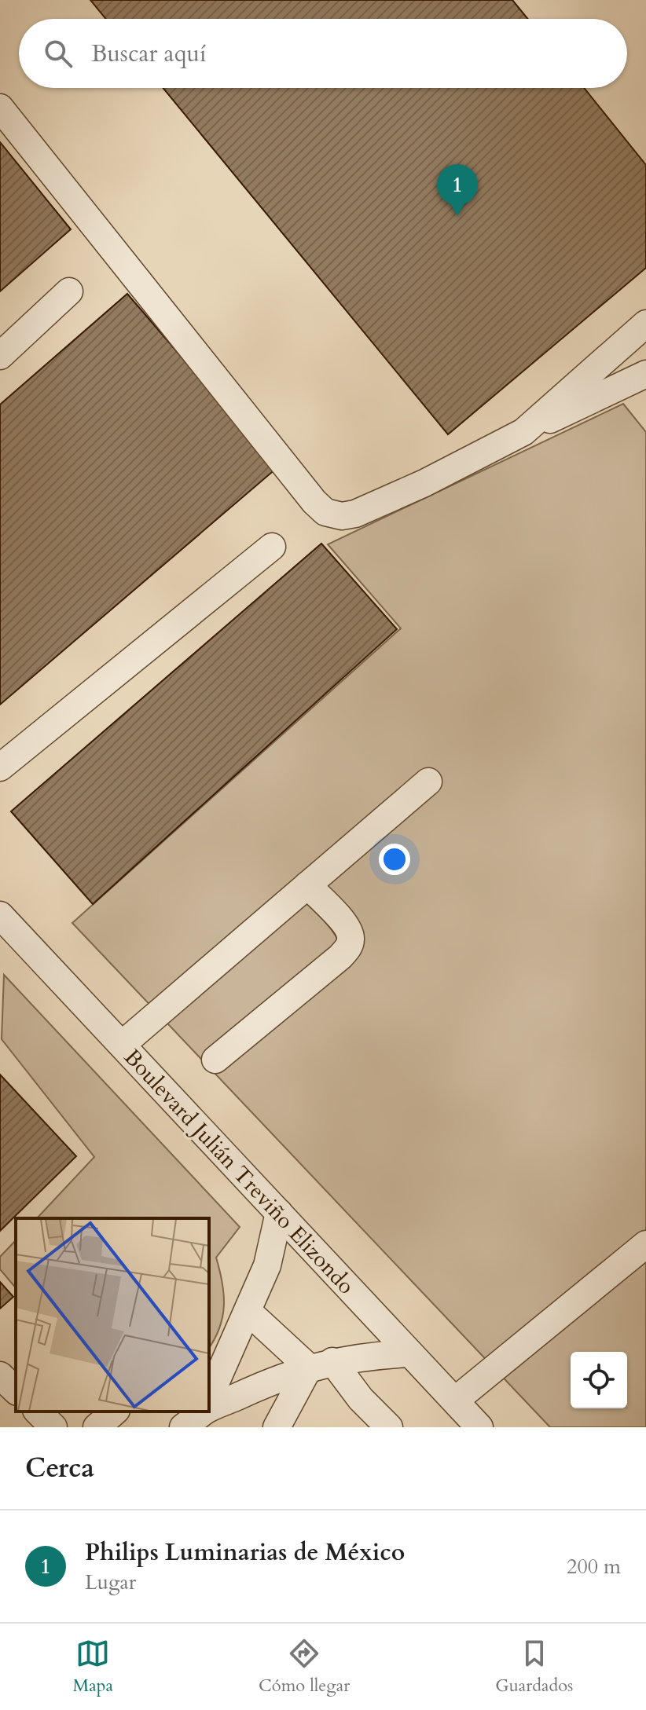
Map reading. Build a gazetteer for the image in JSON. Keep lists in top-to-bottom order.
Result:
{
  "streets": {
    "street": ["Boulevard Julián Treviño Elizondo"]
  },
  "page": {
    "search": "Buscar aquí",
    "pins": "1",
    "heading": "Cerca",
    "list": [
      {
        "mark": "1",
        "name": "Philips Luminarias de México",
        "note": "Lugar",
        "value": "200 m"
      }
    ],
    "nav": ["Mapa", "Cómo llegar", "Guardados"]
  }
}
